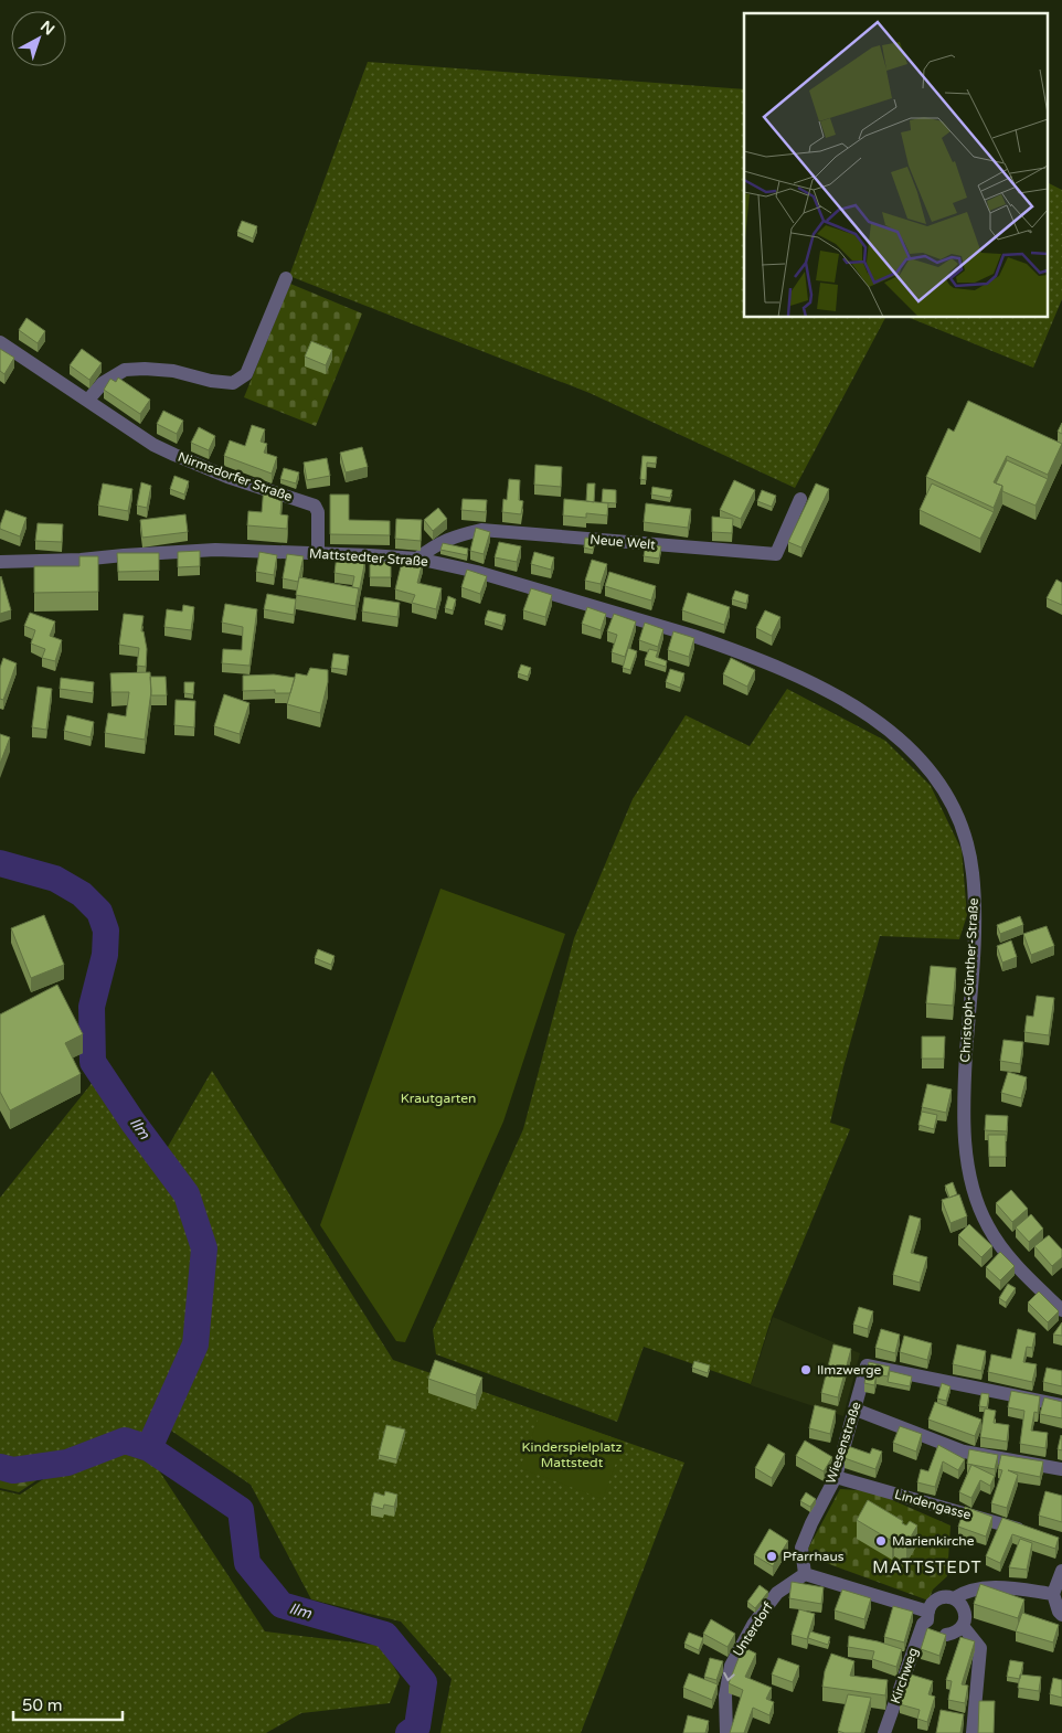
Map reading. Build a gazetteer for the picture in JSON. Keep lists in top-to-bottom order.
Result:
{
  "streets": {
    "street": [
      "Nirmsdorfer Straße",
      "Neue Welt",
      "Mattstedter Straße",
      "Christoph-Günther-Straße",
      "Wiesenstraße",
      "Lindengasse",
      "Unterdorf",
      "Kirchweg"
    ]
  },
  "crossings": [
    ["Nirmsdorfer Straße", "Mattstedter Straße"],
    ["Neue Welt", "Mattstedter Straße"],
    ["Mattstedter Straße", "Christoph-Günther-Straße"],
    ["Wiesenstraße", "Lindengasse"],
    ["Wiesenstraße", "Unterdorf"]
  ],
  "one_way": ["Unterdorf"],
  "districts": ["MATTSTEDT"],
  "water": ["Ilm"],
  "parks": ["Krautgarten", "Kinderspielplatz Mattstedt"],
  "places": ["Ilmzwerge", "Marienkirche", "Pfarrhaus"],
  "scale_bar": "50 m",
  "north": "top right"
}
